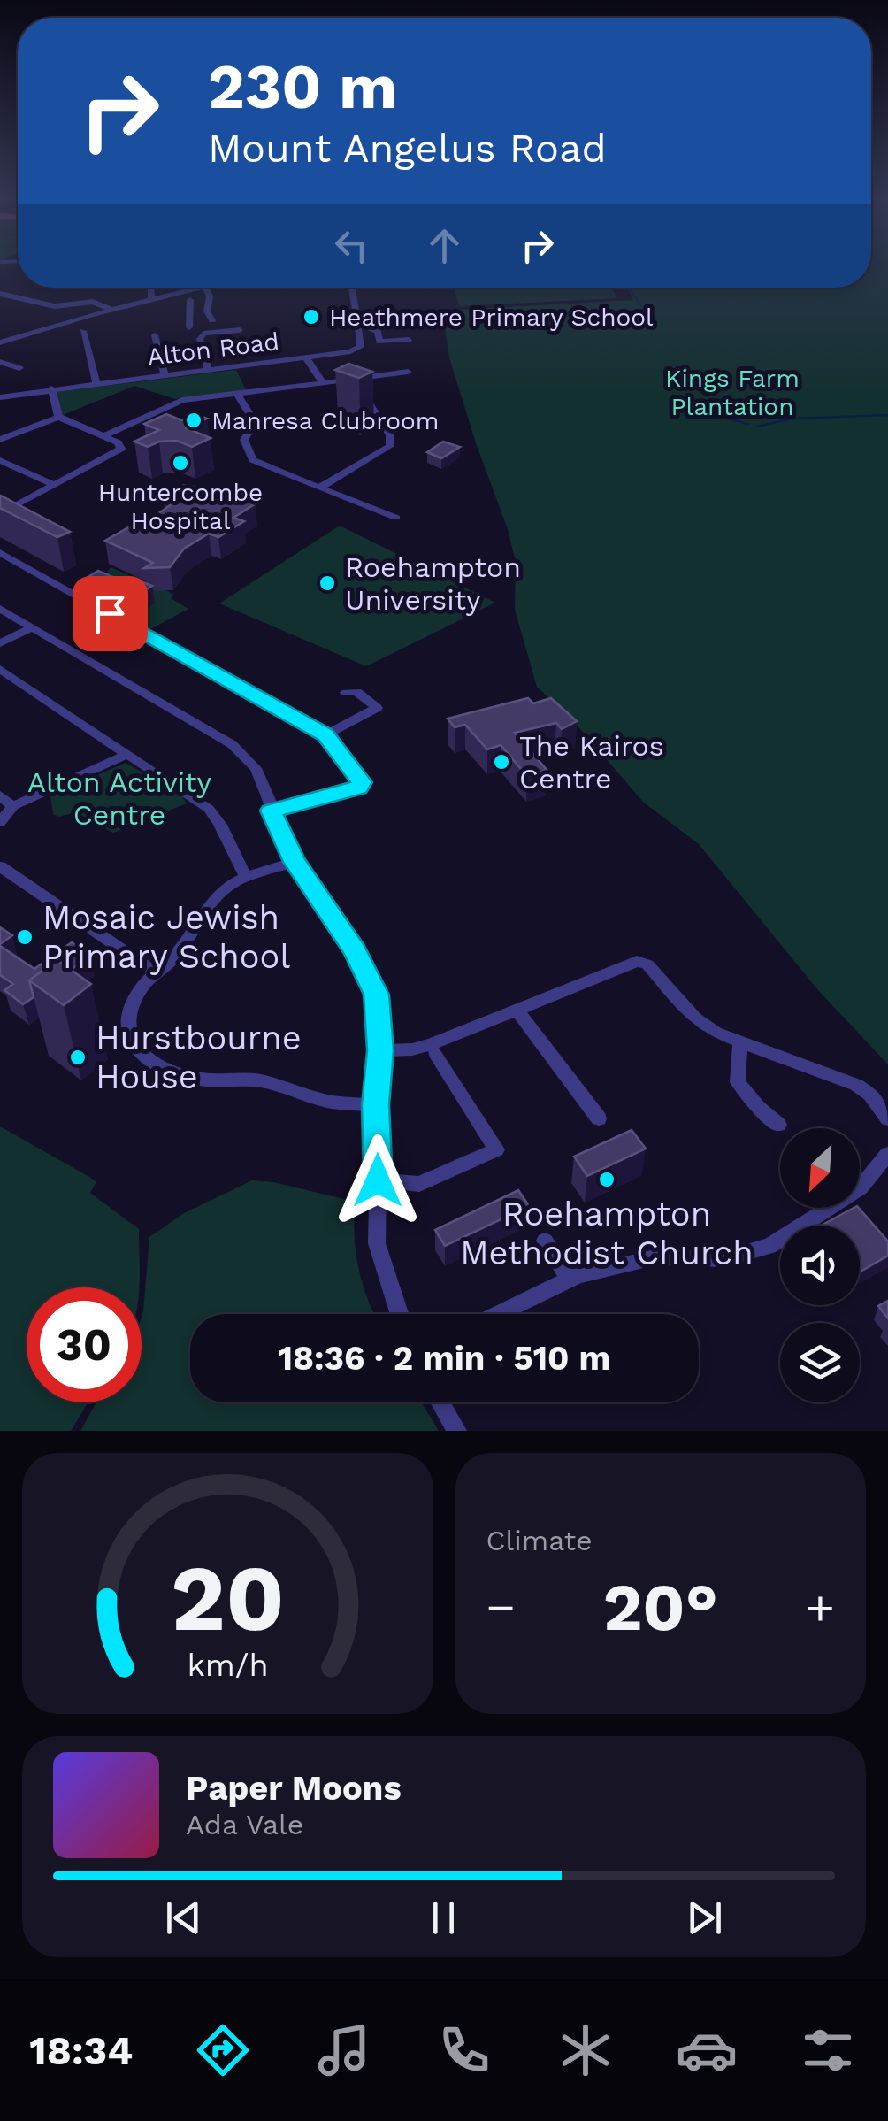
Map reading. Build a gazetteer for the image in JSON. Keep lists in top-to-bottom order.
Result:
{
  "streets": {
    "street": ["Alton Road"]
  },
  "parks": ["Kings Farm Plantation", "Alton Activity Centre"],
  "places": [
    "Heathmere Primary School",
    "Manresa Clubroom",
    "Huntercombe Hospital",
    "Roehampton University",
    "The Kairos Centre",
    "Mosaic Jewish Primary School",
    "Hurstbourne House",
    "Roehampton Methodist Church"
  ],
  "north": "bottom left",
  "page": {
    "turn": ["230 m", "Mount Angelus Road"],
    "limit": "30",
    "trip": "18:36 · 2 min · 510 m",
    "tile": "Climate",
    "heat": ["−", "20°", "+"],
    "song": ["Paper Moons", "Ada Vale"],
    "tabs": "18:34",
    "gauge": ["20", "km/h"]
  }
}
